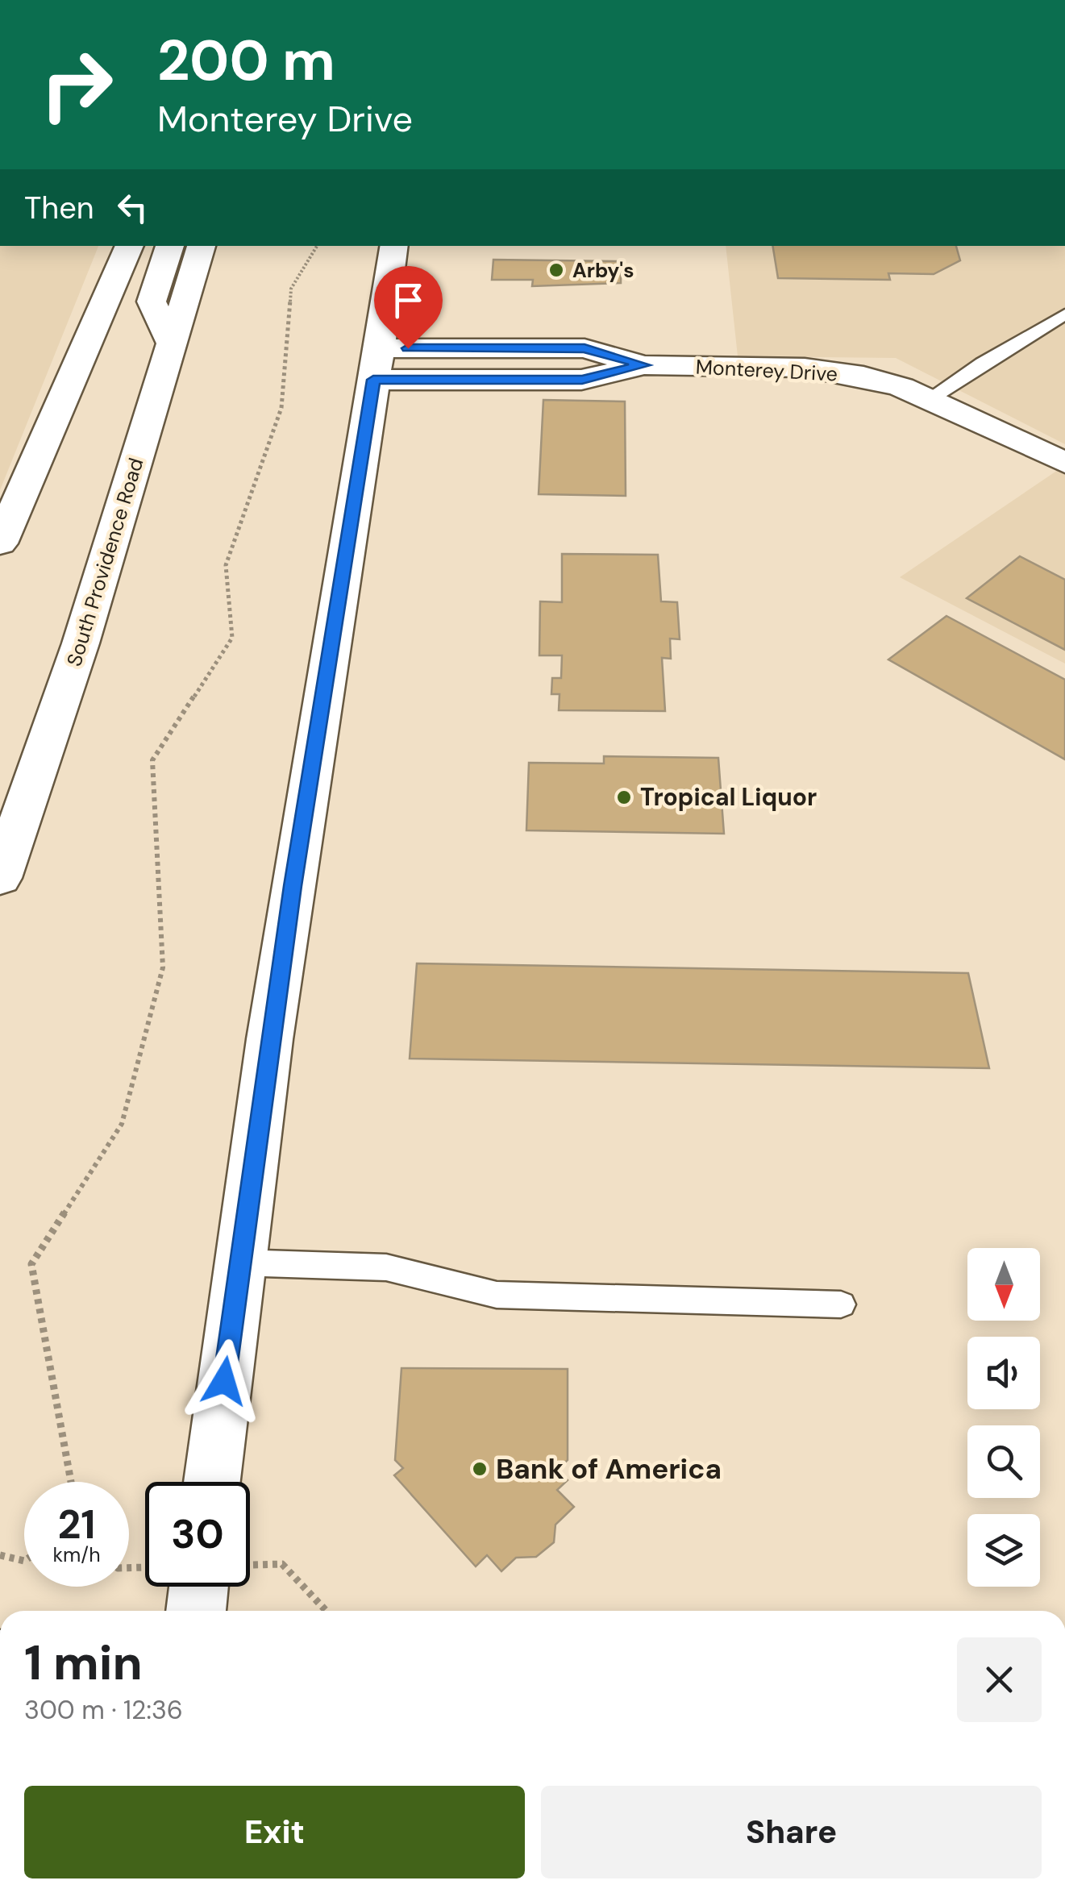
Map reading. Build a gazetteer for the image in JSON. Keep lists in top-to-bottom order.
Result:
{
  "streets": {
    "street": ["Monterey Drive", "South Providence Road"]
  },
  "places": ["Arby's", "Tropical Liquor", "Bank of America"],
  "north": "bottom",
  "page": {
    "turn": ["200 m", "Monterey Drive"],
    "then": "Then",
    "speed": "21 km/h",
    "limit": "30",
    "heading": ["1 min", "300 m · 12:36"],
    "buttons": ["Exit", "Share"]
  }
}
